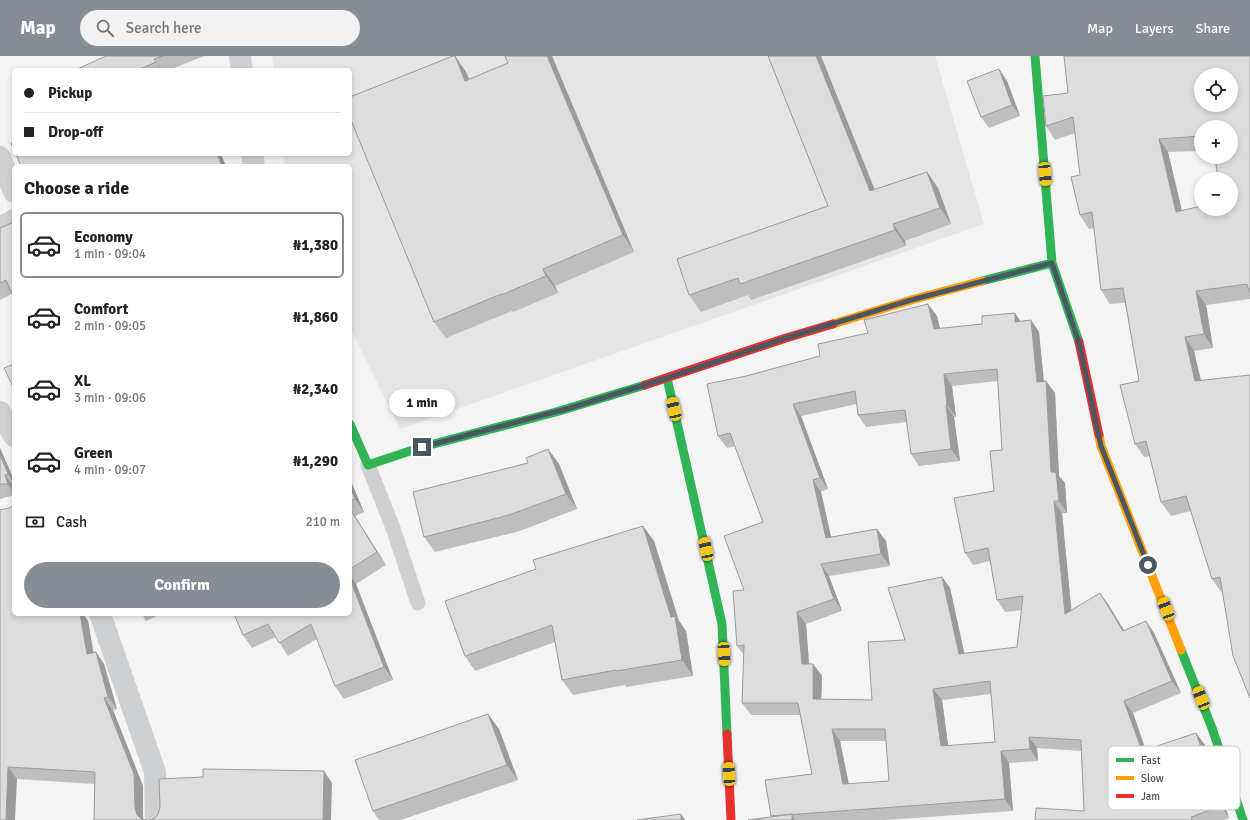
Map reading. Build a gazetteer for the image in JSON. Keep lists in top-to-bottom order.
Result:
{
  "legend": ["Fast", "Slow", "Jam"],
  "page": {
    "header": "Map",
    "search": "Search here",
    "nav": ["Map", "Layers", "Share"],
    "map_buttons": ["+", "−"],
    "banner": ["Pickup", "Drop-off"],
    "heading": "Choose a ride",
    "list": [
      {
        "name": "Economy",
        "note": "1 min · 09:04",
        "value": "₦1,380"
      },
      {
        "name": "Comfort",
        "note": "2 min · 09:05",
        "value": "₦1,860"
      },
      {
        "name": "XL",
        "note": "3 min · 09:06",
        "value": "₦2,340"
      },
      {
        "name": "Green",
        "note": "4 min · 09:07",
        "value": "₦1,290"
      }
    ],
    "bubble": "1 min",
    "pay": ["Cash", "210 m"],
    "buttons": "Confirm"
  }
}
